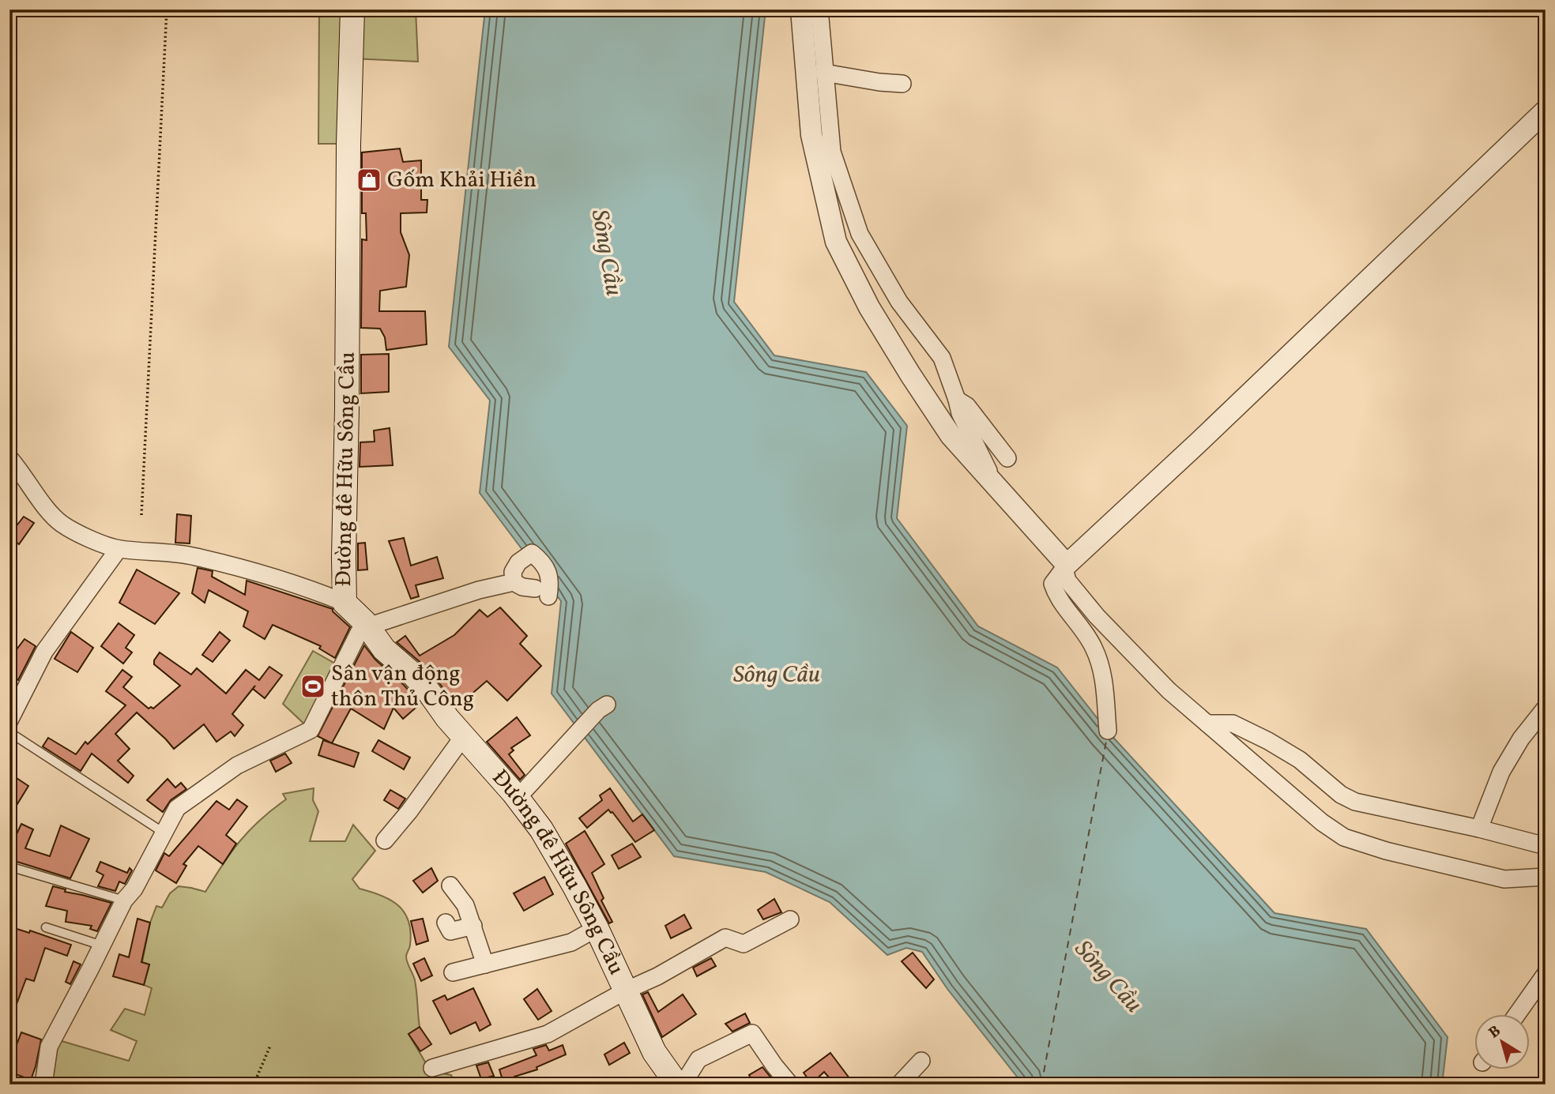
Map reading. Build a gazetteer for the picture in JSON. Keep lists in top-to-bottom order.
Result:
{
  "streets": {
    "main road": ["Đường đê Hữu Sông Cầu"]
  },
  "water": ["Sông Cầu"],
  "places": {
    "shop": ["Gốm Khải Hiền"],
    "sports": ["Sân vận động thôn Thủ Công"]
  },
  "north": "top left"
}
